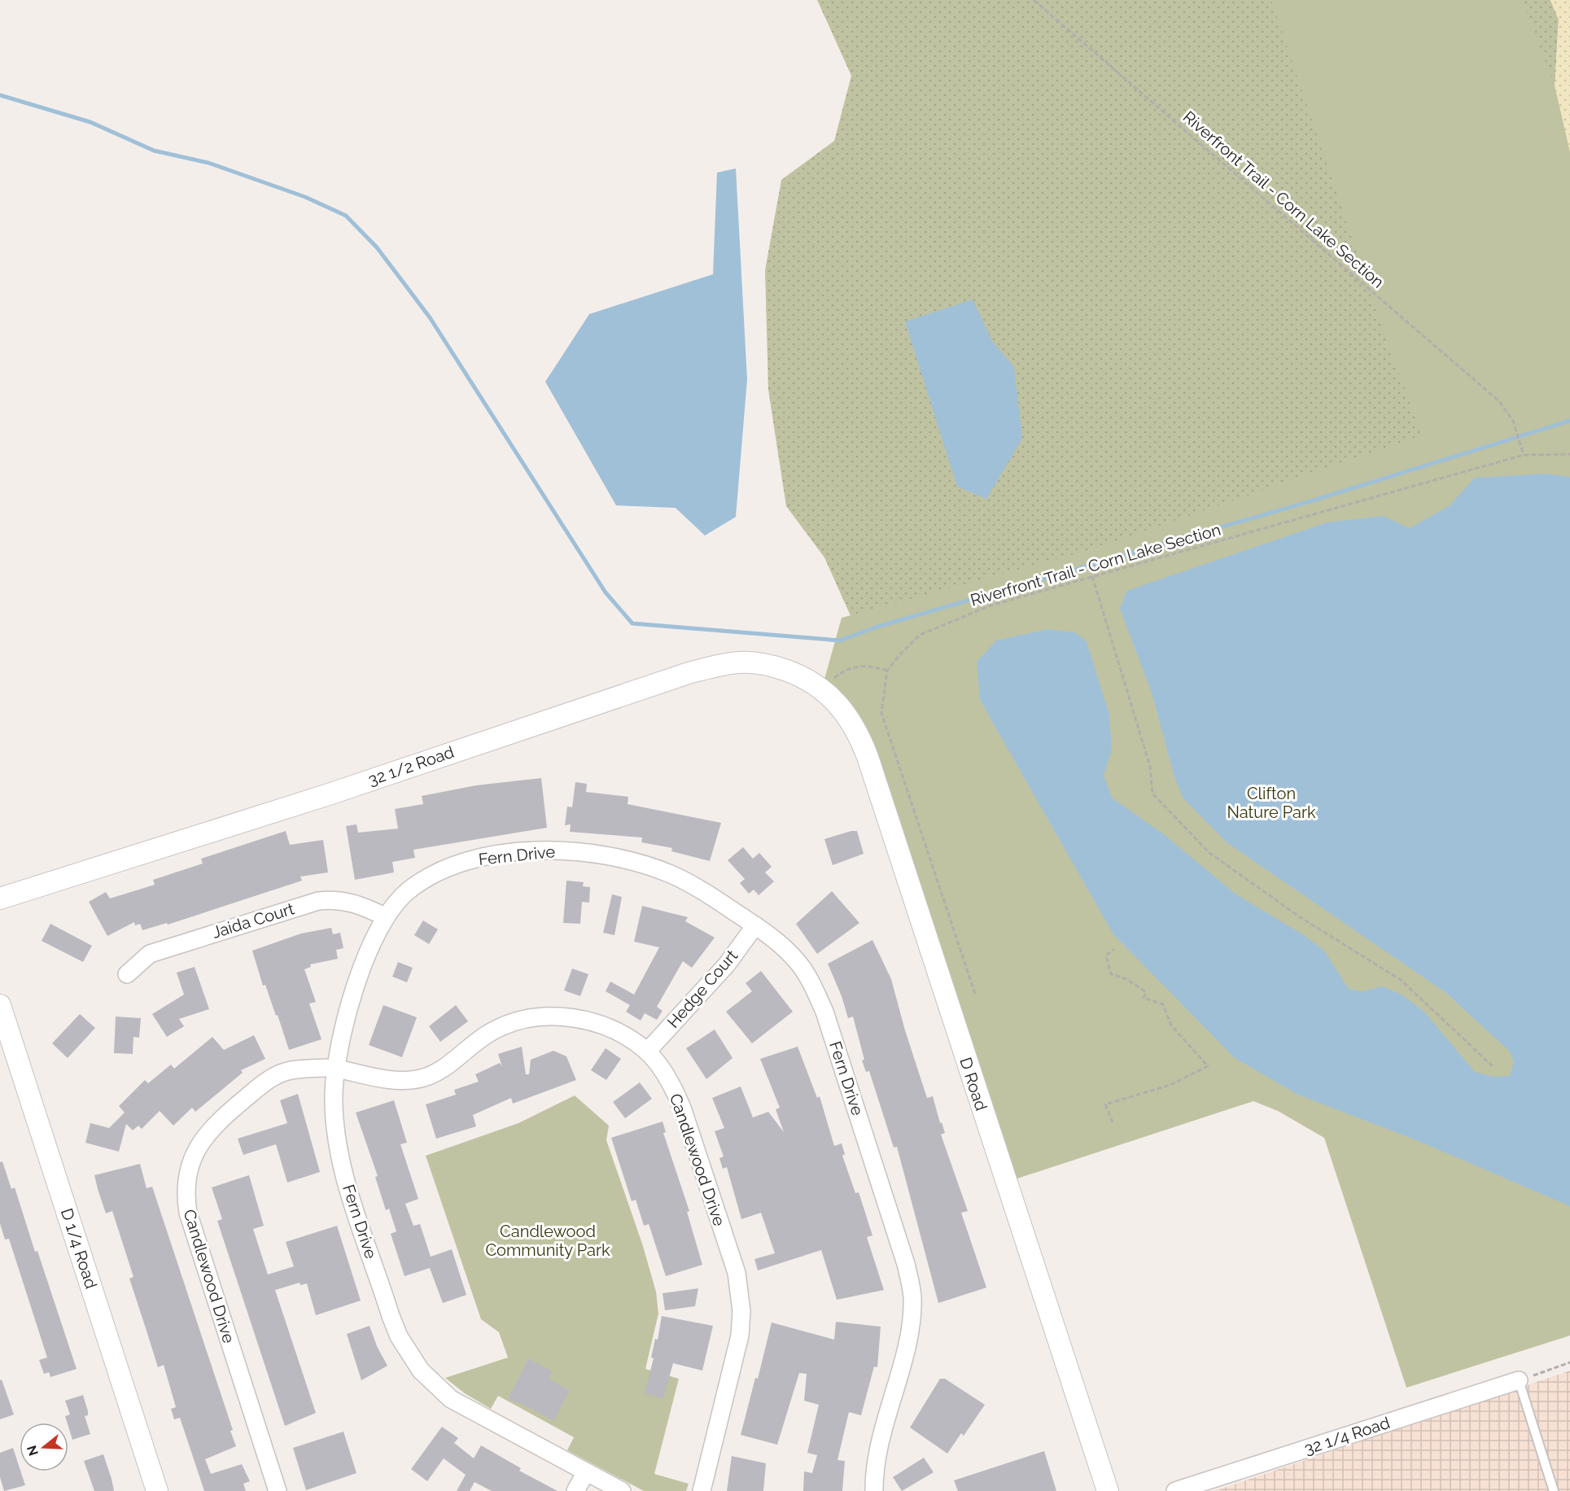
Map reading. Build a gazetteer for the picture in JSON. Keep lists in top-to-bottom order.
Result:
{
  "streets": {
    "street": [
      "32 1/2 Road",
      "Fern Drive",
      "Jaida Court",
      "Hedge Court",
      "D Road",
      "Candlewood Drive",
      "D 1/4 Road",
      "32 1/4 Road"
    ],
    "path": ["Riverfront Trail - Corn Lake Section"]
  },
  "crossings": [
    ["32 1/2 Road", "D Road"],
    ["Fern Drive", "Jaida Court"],
    ["Fern Drive", "Hedge Court"],
    ["Fern Drive", "Candlewood Drive"],
    ["Hedge Court", "Candlewood Drive"]
  ],
  "parks": ["Clifton Nature Park", "Candlewood Community Park"],
  "north": "left"
}
